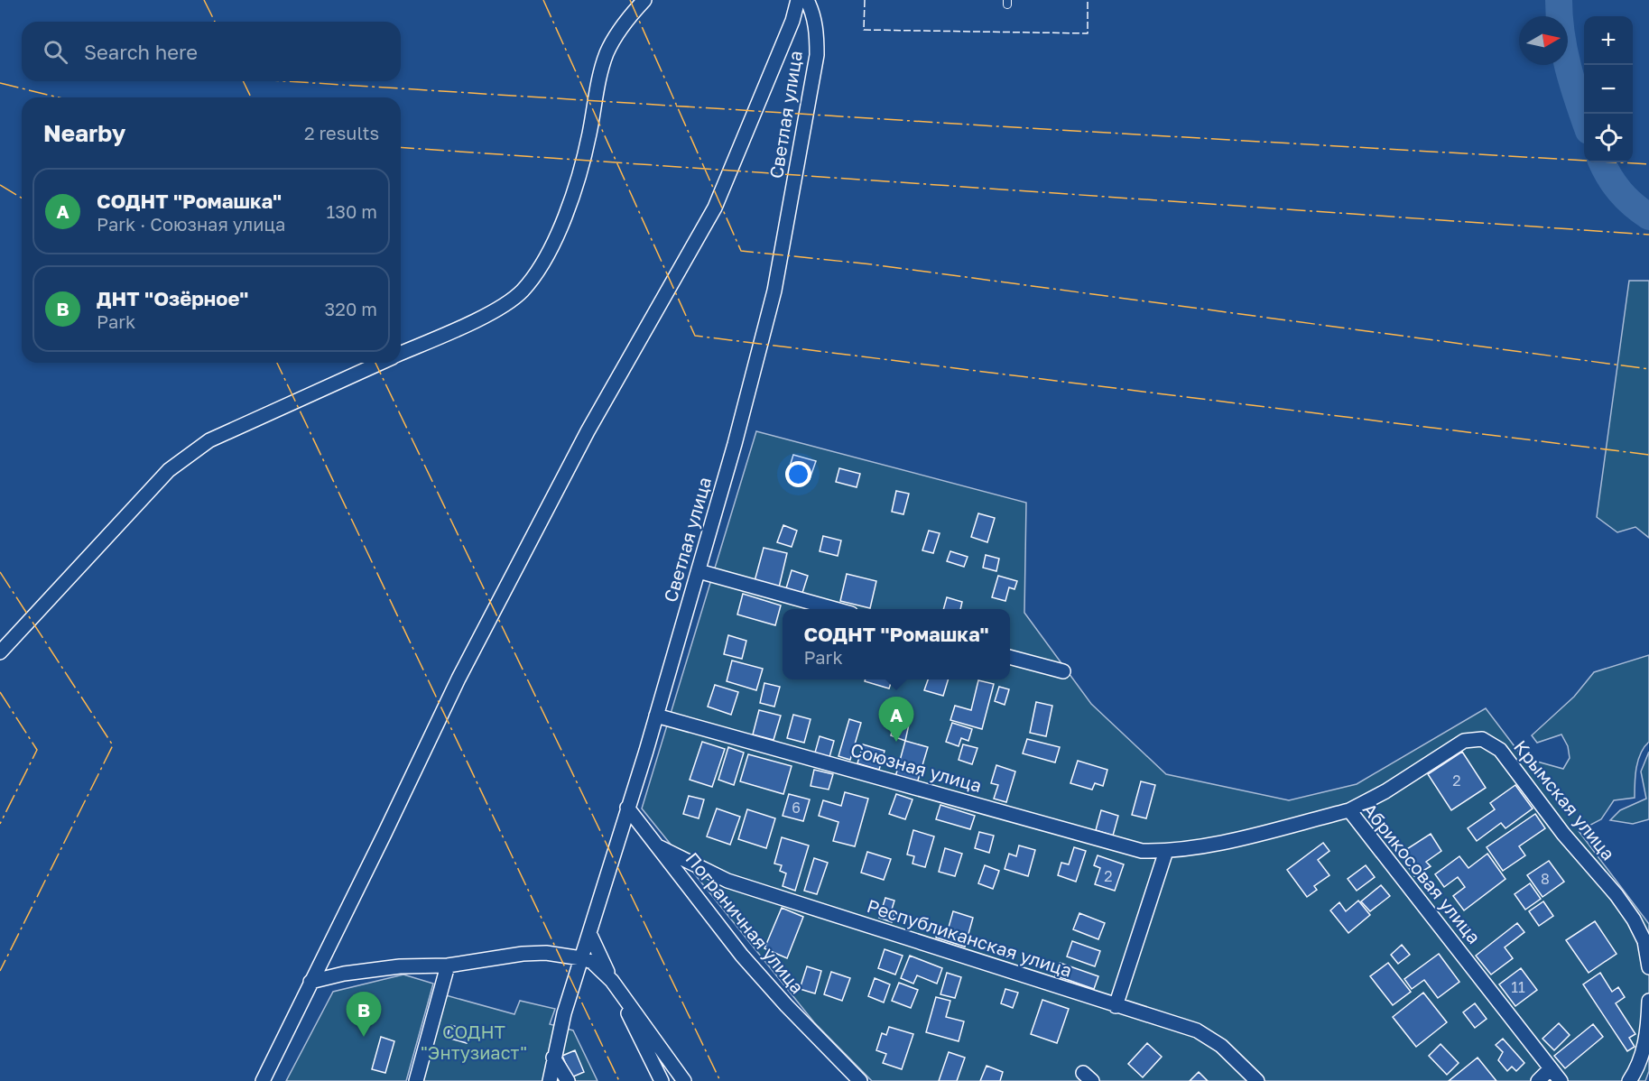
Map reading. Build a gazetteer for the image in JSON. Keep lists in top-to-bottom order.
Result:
{
  "streets": {
    "street": [
      "Светлая улица",
      "Союзная улица",
      "Крымская улица",
      "Абрикосовая улица",
      "Пограничная улица",
      "Республиканская улица"
    ]
  },
  "crossings": [
    ["Светлая улица", "Союзная улица"],
    ["Светлая улица", "Пограничная улица"],
    ["Союзная улица", "Абрикосовая улица"],
    ["Крымская улица", "Абрикосовая улица"],
    ["Пограничная улица", "Республиканская улица"]
  ],
  "parks": ["СОДНТ \"Энтузиаст\""],
  "house_numbers": [
    "2",
    "6",
    "2",
    "8",
    "11"
  ],
  "north": "right",
  "page": {
    "map_buttons": ["+", "−"],
    "search": "Search here",
    "heading": ["Nearby", "2 results"],
    "list": [
      {
        "mark": "A",
        "name": "СОДНТ \"Ромашка\"",
        "note": "Park · Союзная улица",
        "value": "130 m"
      },
      {
        "mark": "B",
        "name": "ДНТ \"Озёрное\"",
        "note": "Park",
        "value": "320 m"
      }
    ],
    "popup": ["СОДНТ \"Ромашка\"", "Park"],
    "pins": ["A", "B"]
  }
}
